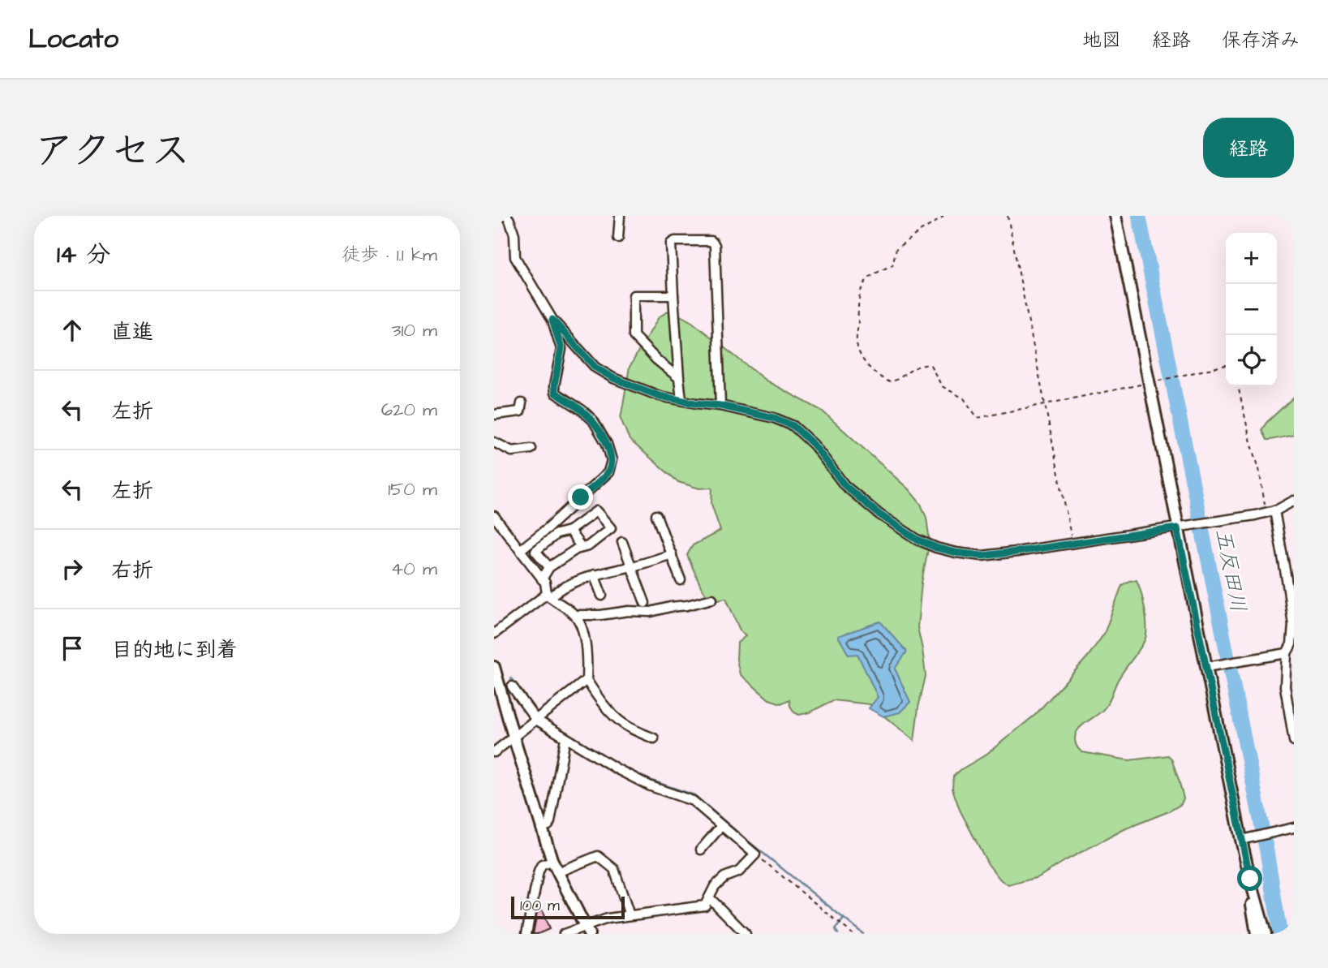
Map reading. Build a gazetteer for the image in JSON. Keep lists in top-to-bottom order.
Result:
{
  "water": ["五反田川"],
  "scale_bar": "100 m",
  "page": {
    "header": "Locato",
    "nav": ["地図", "経路", "保存済み"],
    "title": "アクセス",
    "buttons": "経路",
    "heading": ["14 分", "徒歩 · 1.1 km"],
    "map_buttons": ["+", "−"],
    "list": [
      ["直進", "310 m"],
      ["左折", "620 m"],
      ["左折", "150 m"],
      ["右折", "40 m"],
      "目的地に到着"
    ],
    "scale": "100 m"
  }
}
